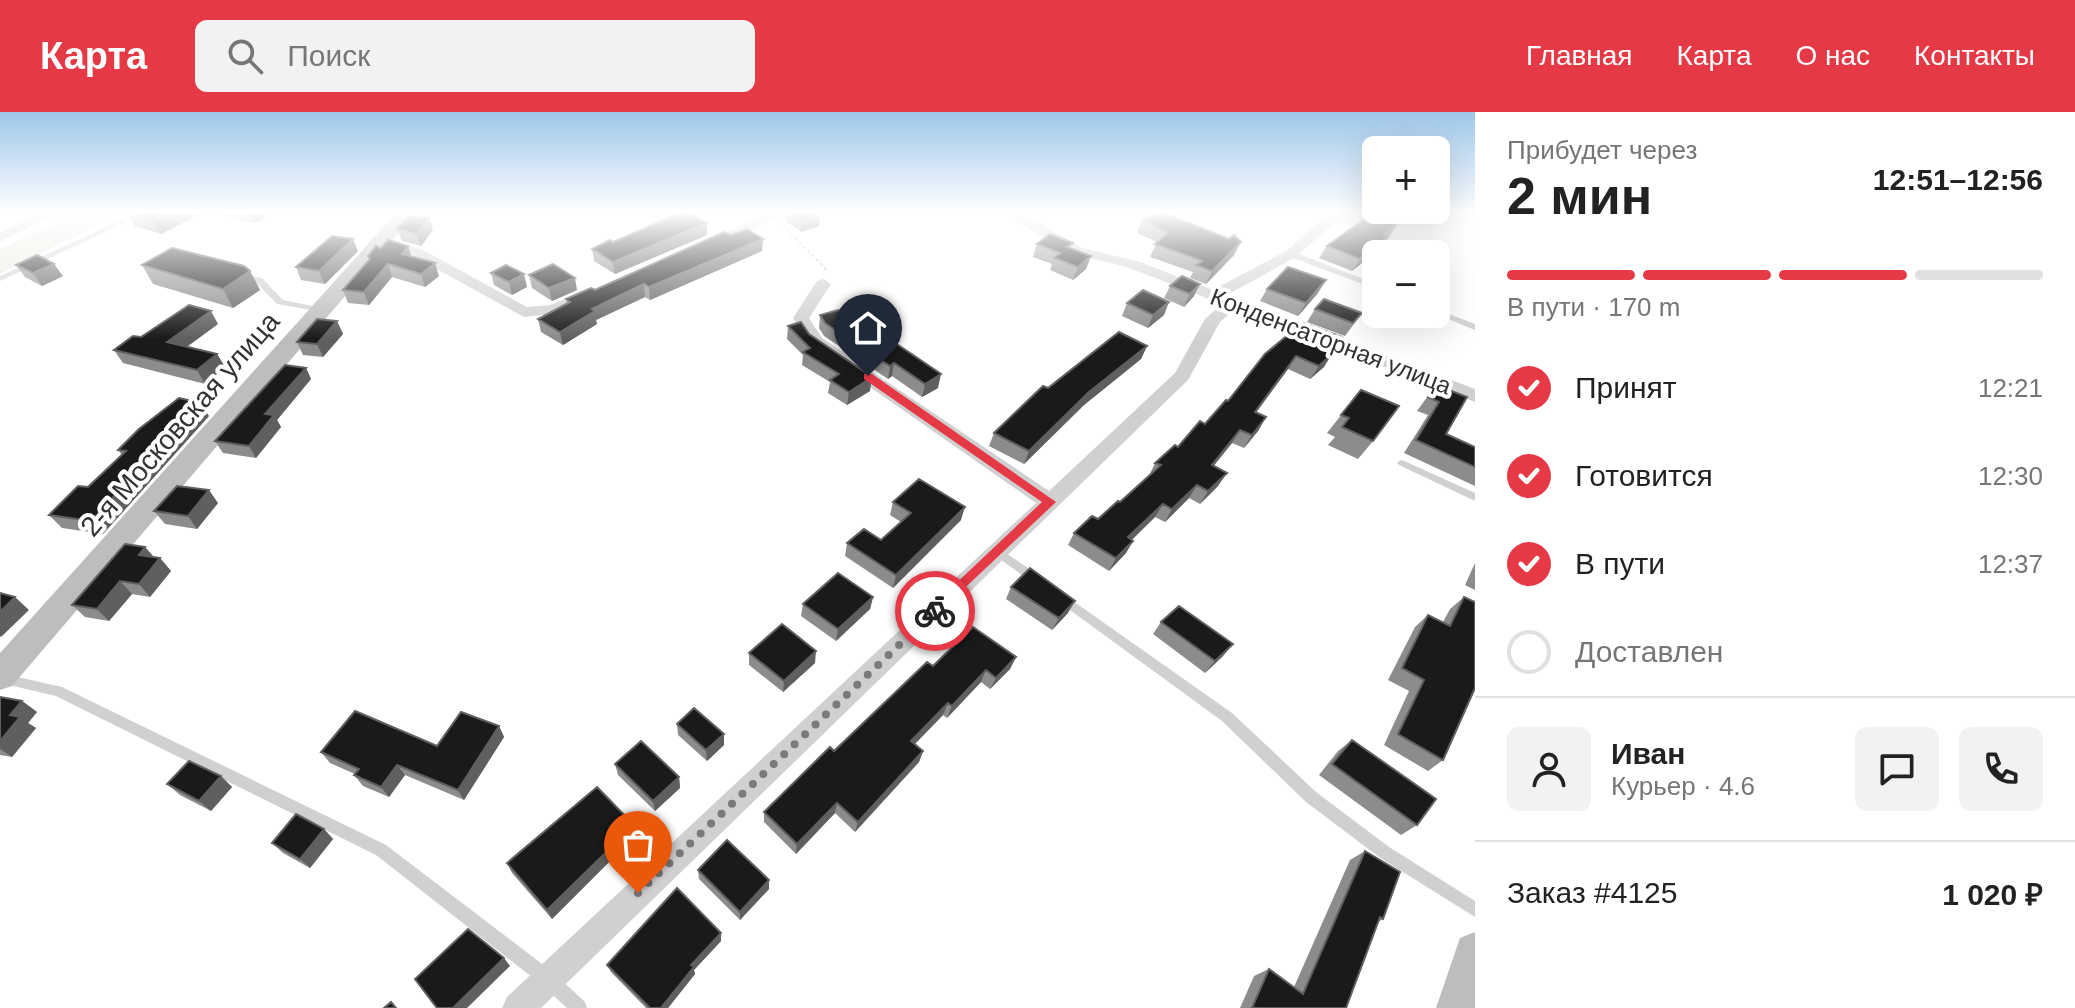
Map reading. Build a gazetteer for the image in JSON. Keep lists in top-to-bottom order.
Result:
{
  "streets": {
    "street": ["Конденсаторная улица", "2-я Московская улица"]
  },
  "page": {
    "header": "Карта",
    "search": "Поиск",
    "nav": [
      "Главная",
      "Карта",
      "О нас",
      "Контакты"
    ],
    "heading": ["2 мин", "Прибудет через", "12:51–12:56"],
    "panel": [
      "Иван",
      "Курьер · 4.6",
      "Заказ #4125",
      "1 020 ₽"
    ],
    "map_buttons": ["+", "−"],
    "bar": "В пути · 170 m",
    "list": [
      ["Принят", "12:21"],
      ["Готовится", "12:30"],
      ["В пути", "12:37"],
      "Доставлен"
    ]
  }
}
